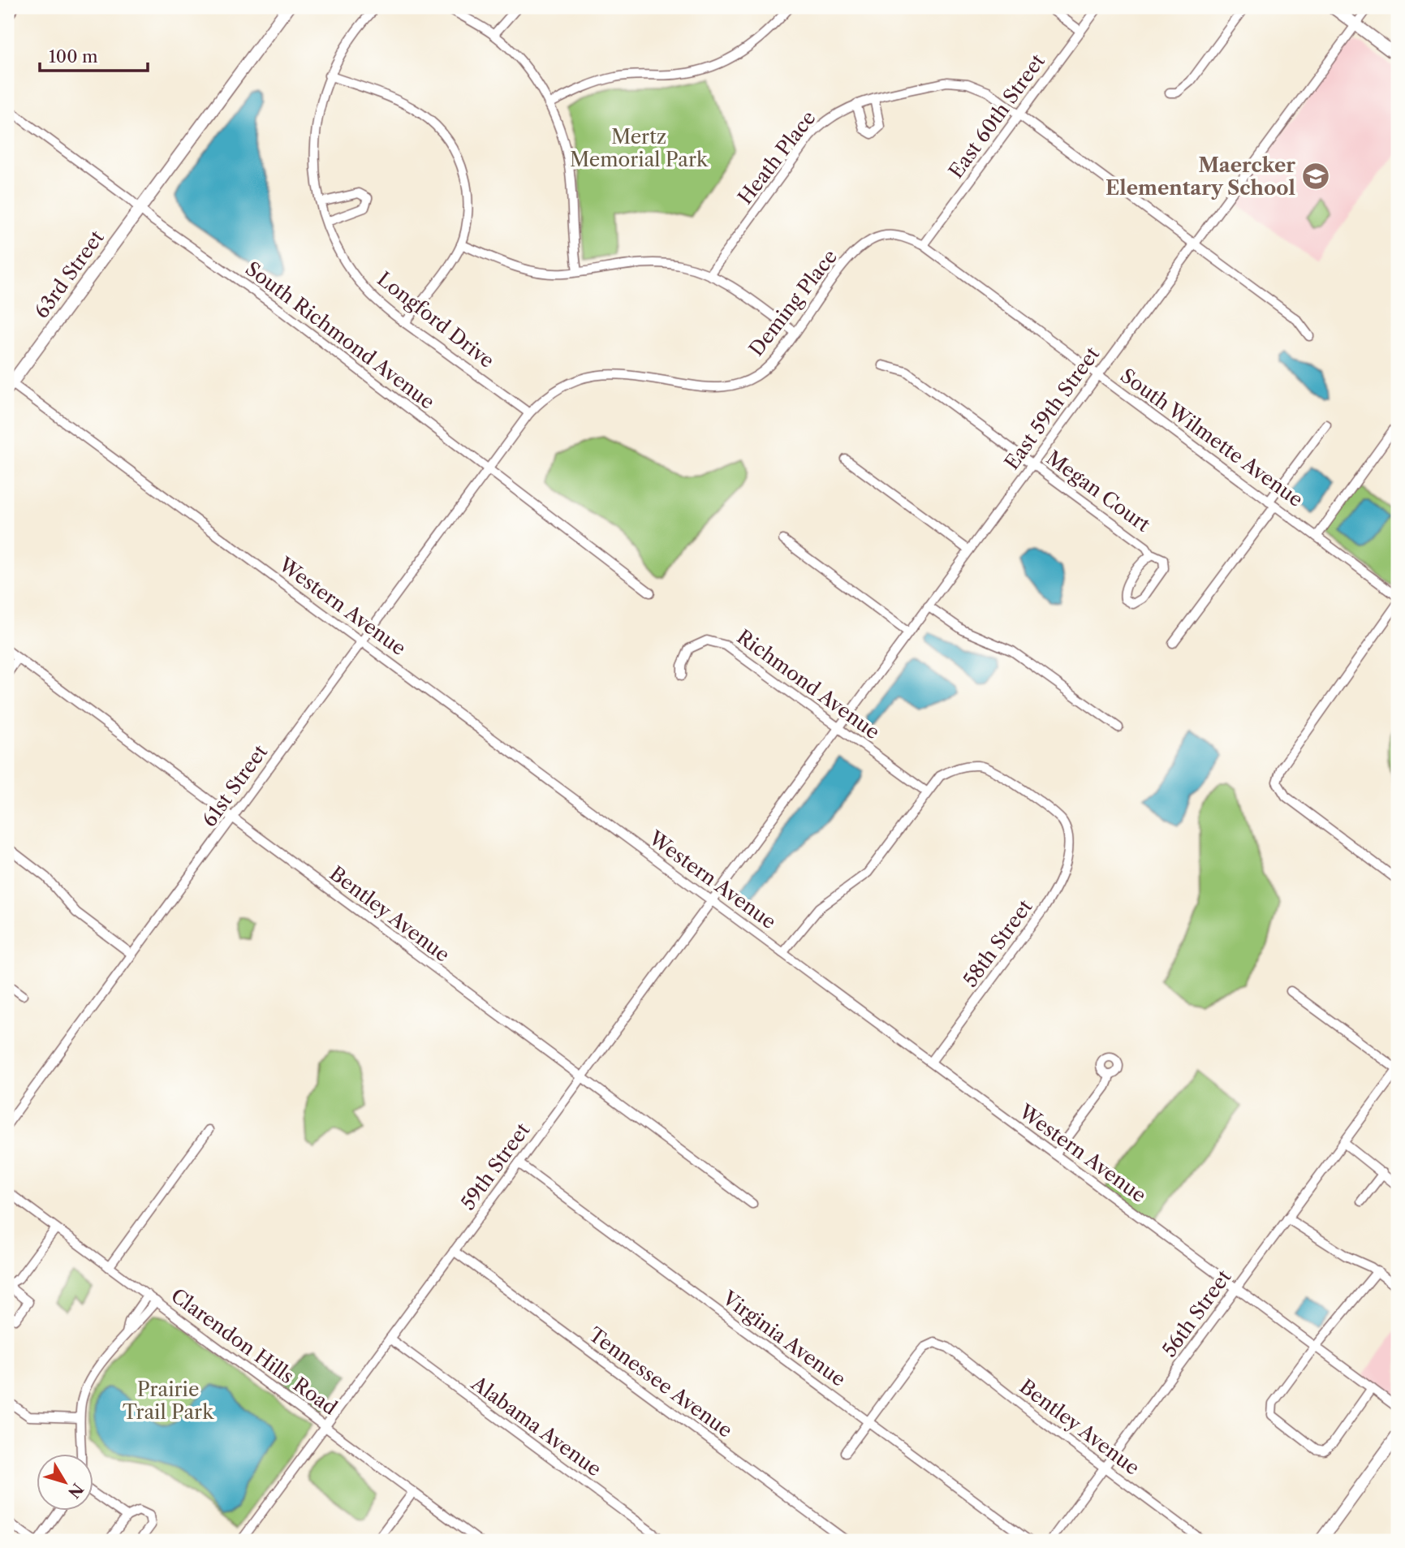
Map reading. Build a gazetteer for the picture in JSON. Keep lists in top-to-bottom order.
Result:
{
  "streets": {
    "main road": ["63rd Street"],
    "street": [
      "East 60th Street",
      "Heath Place",
      "Deming Place",
      "Longford Drive",
      "South Richmond Avenue",
      "East 59th Street",
      "South Wilmette Avenue",
      "Megan Court",
      "Western Avenue",
      "Richmond Avenue",
      "61st Street",
      "Bentley Avenue",
      "58th Street",
      "59th Street",
      "56th Street",
      "Virginia Avenue",
      "Clarendon Hills Road",
      "Tennessee Avenue",
      "Alabama Avenue"
    ]
  },
  "crossings": [
    ["East 60th Street", "Heath Place"],
    ["East 60th Street", "Deming Place"],
    ["East 60th Street", "South Wilmette Avenue"],
    ["Heath Place", "East 59th Street"],
    ["63rd Street", "South Richmond Avenue"],
    ["63rd Street", "Western Avenue"],
    ["Deming Place", "Longford Drive"],
    ["Deming Place", "South Richmond Avenue"],
    ["Deming Place", "South Wilmette Avenue"],
    ["Deming Place", "61st Street"],
    ["South Richmond Avenue", "61st Street"],
    ["East 59th Street", "South Wilmette Avenue"],
    ["East 59th Street", "Megan Court"],
    ["East 59th Street", "Richmond Avenue"],
    ["East 59th Street", "59th Street"],
    ["Western Avenue", "61st Street"],
    ["Western Avenue", "58th Street"],
    ["Western Avenue", "59th Street"],
    ["Western Avenue", "56th Street"],
    ["Richmond Avenue", "58th Street"],
    ["61st Street", "Bentley Avenue"],
    ["Bentley Avenue", "59th Street"],
    ["Bentley Avenue", "56th Street"],
    ["Bentley Avenue", "Virginia Avenue"],
    ["59th Street", "Virginia Avenue"],
    ["59th Street", "Clarendon Hills Road"],
    ["59th Street", "Tennessee Avenue"],
    ["59th Street", "Alabama Avenue"]
  ],
  "parks": ["Mertz Memorial Park", "Prairie Trail Park"],
  "places": {
    "school or university": ["Maercker Elementary School"]
  },
  "scale_bar": "100 m",
  "north": "bottom right"
}
